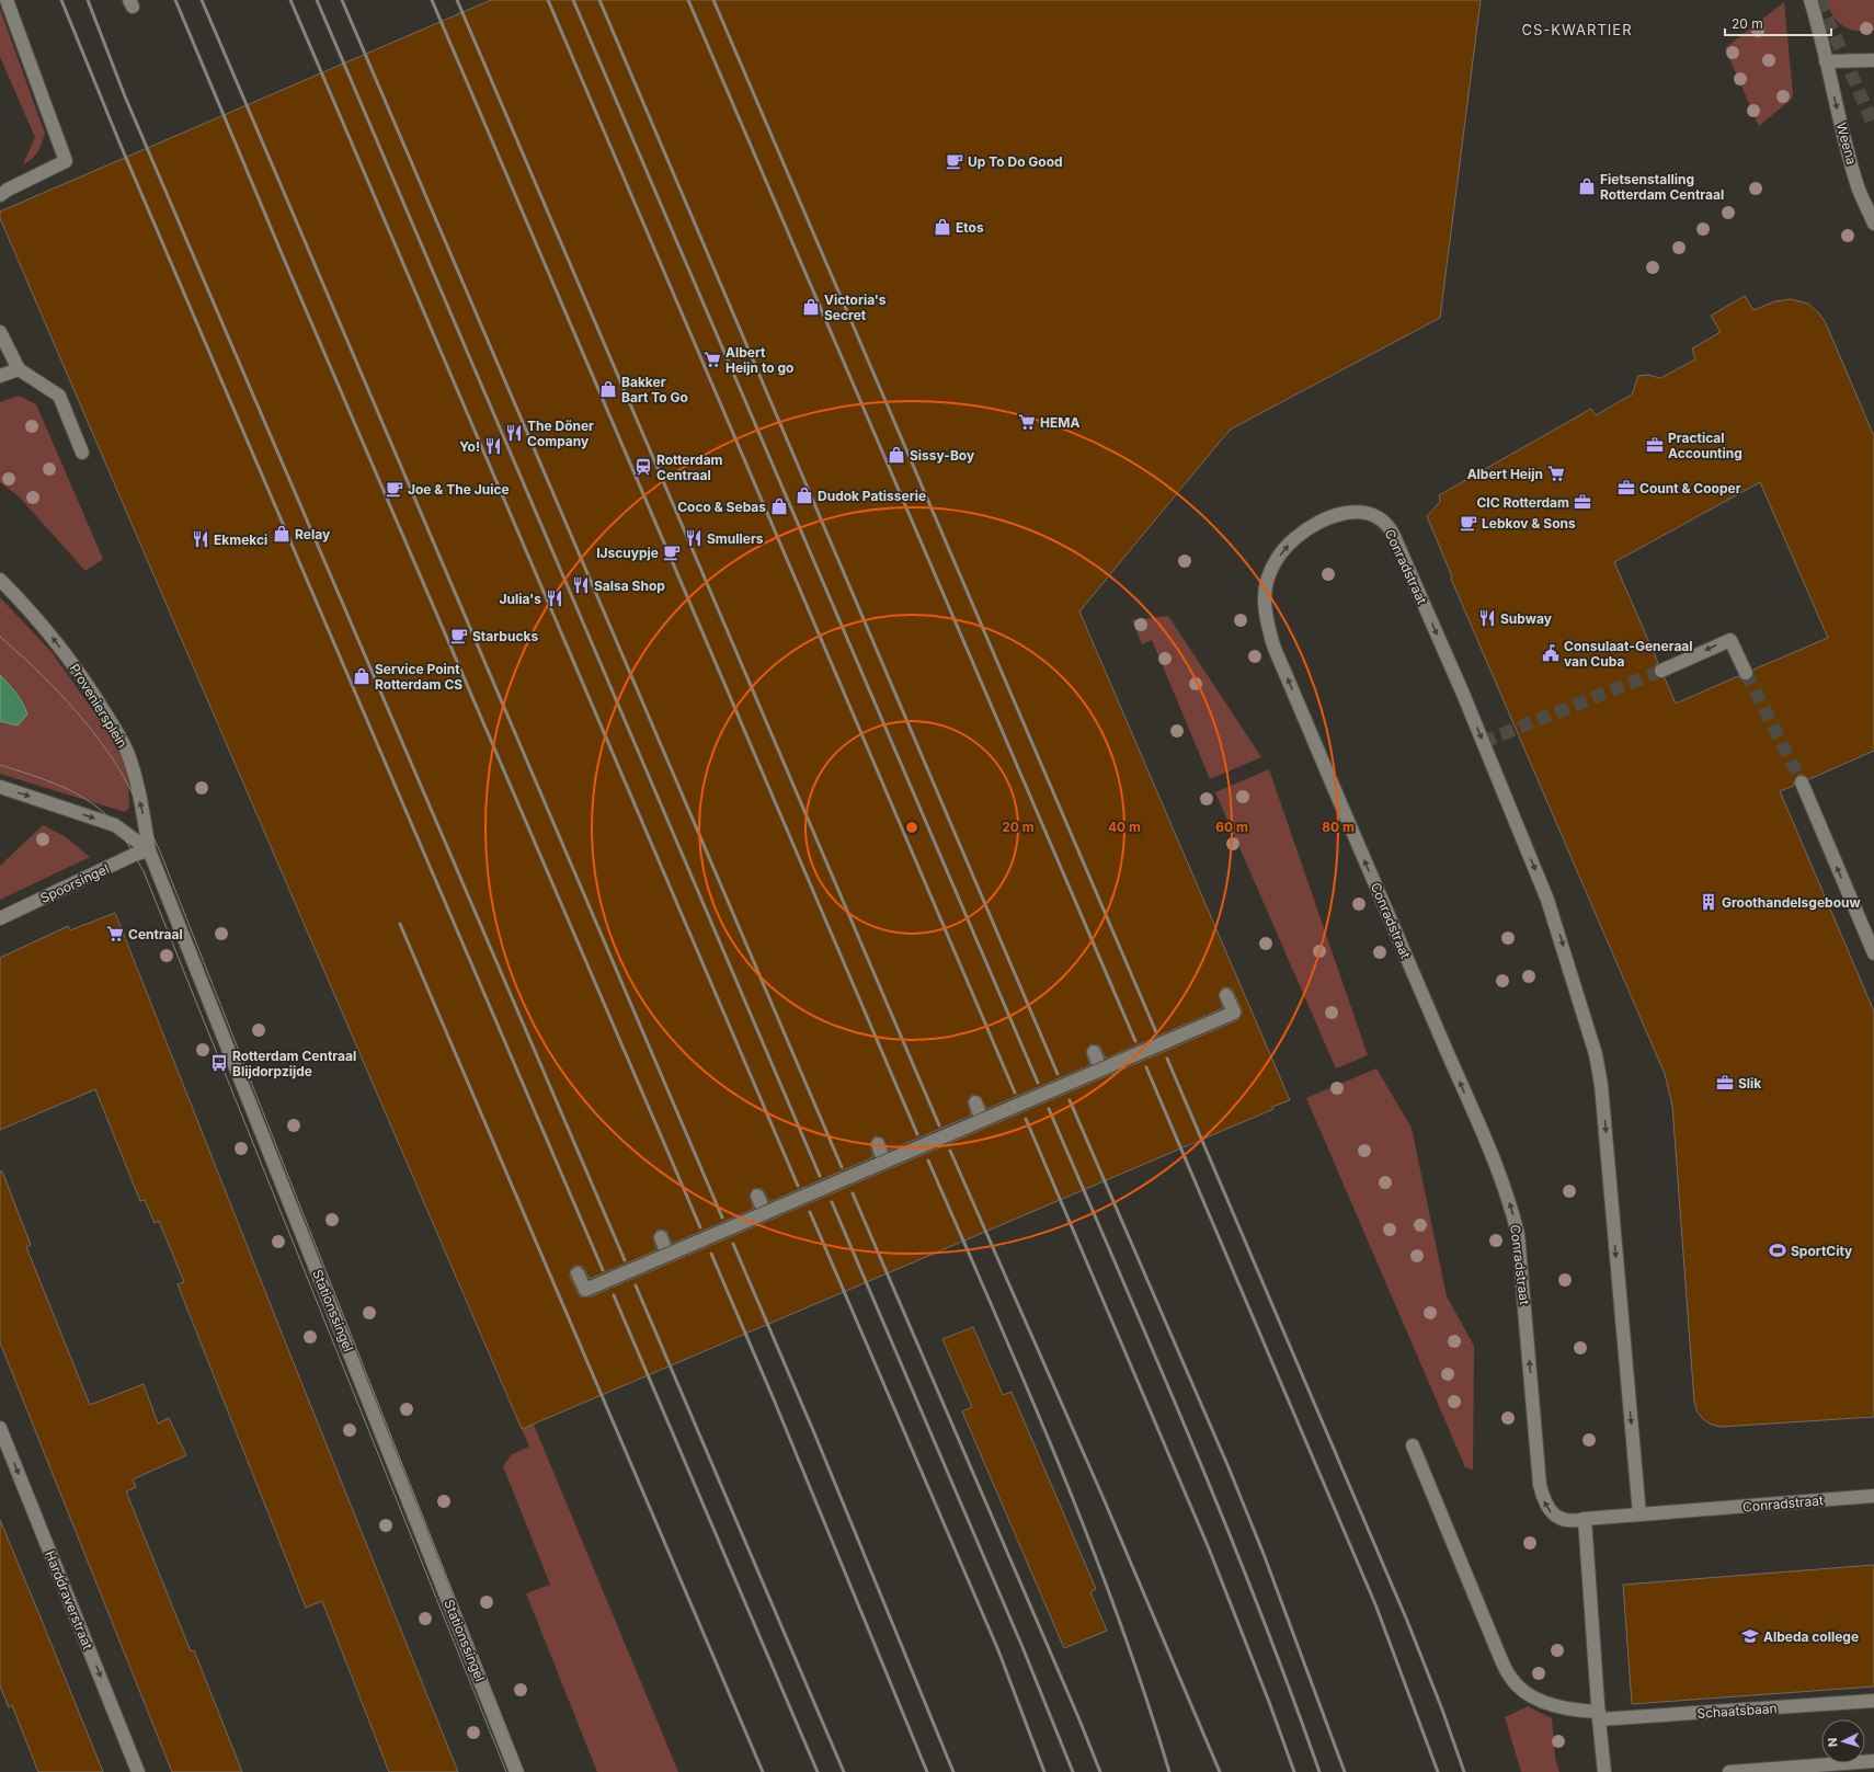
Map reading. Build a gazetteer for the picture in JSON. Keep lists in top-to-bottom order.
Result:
{
  "streets": {
    "street": [
      "Weena",
      "Conradstraat",
      "Proveniersplein",
      "Spoorsingel",
      "Stationssingel",
      "Harddraverstraat",
      "Schaatsbaan"
    ]
  },
  "crossings": [
    ["Proveniersplein", "Spoorsingel"],
    ["Proveniersplein", "Stationssingel"],
    ["Spoorsingel", "Stationssingel"]
  ],
  "one_way": ["Weena", "Proveniersplein", "Harddraverstraat"],
  "districts": ["CS-KWARTIER"],
  "places": {
    "cafe": [
      "Up To Do Good",
      "Joe & The Juice",
      "Lebkov & Sons",
      "IJscuypje",
      "Starbucks"
    ],
    "shop": [
      "Fietsenstalling Rotterdam Centraal",
      "Etos",
      "Victoria's Secret",
      "Bakker Bart To Go",
      "Sissy-Boy",
      "Dudok Patisserie",
      "Coco & Sebas",
      "Relay",
      "Service Point Rotterdam CS"
    ],
    "supermarket": [
      "Albert Heijn to go",
      "HEMA",
      "Albert Heijn",
      "Centraal"
    ],
    "restaurant": [
      "The Döner Company",
      "Yo!",
      "Smullers",
      "Ekmekci",
      "Salsa Shop",
      "Julia's",
      "Subway"
    ],
    "office": [
      "Practical Accounting",
      "Count & Cooper",
      "CIC Rotterdam",
      "Slik"
    ],
    "station": ["Rotterdam Centraal"],
    "public building": ["Consulaat-Generaal van Cuba"],
    "building": ["Groothandelsgebouw"],
    "bus stop": ["Rotterdam Centraal Blijdorpzijde"],
    "sports": ["SportCity"],
    "school or university": ["Albeda college"]
  },
  "scale_bar": "20 m",
  "north": "left",
  "rings": [
    "20 m",
    "40 m",
    "60 m",
    "80 m"
  ]
}
